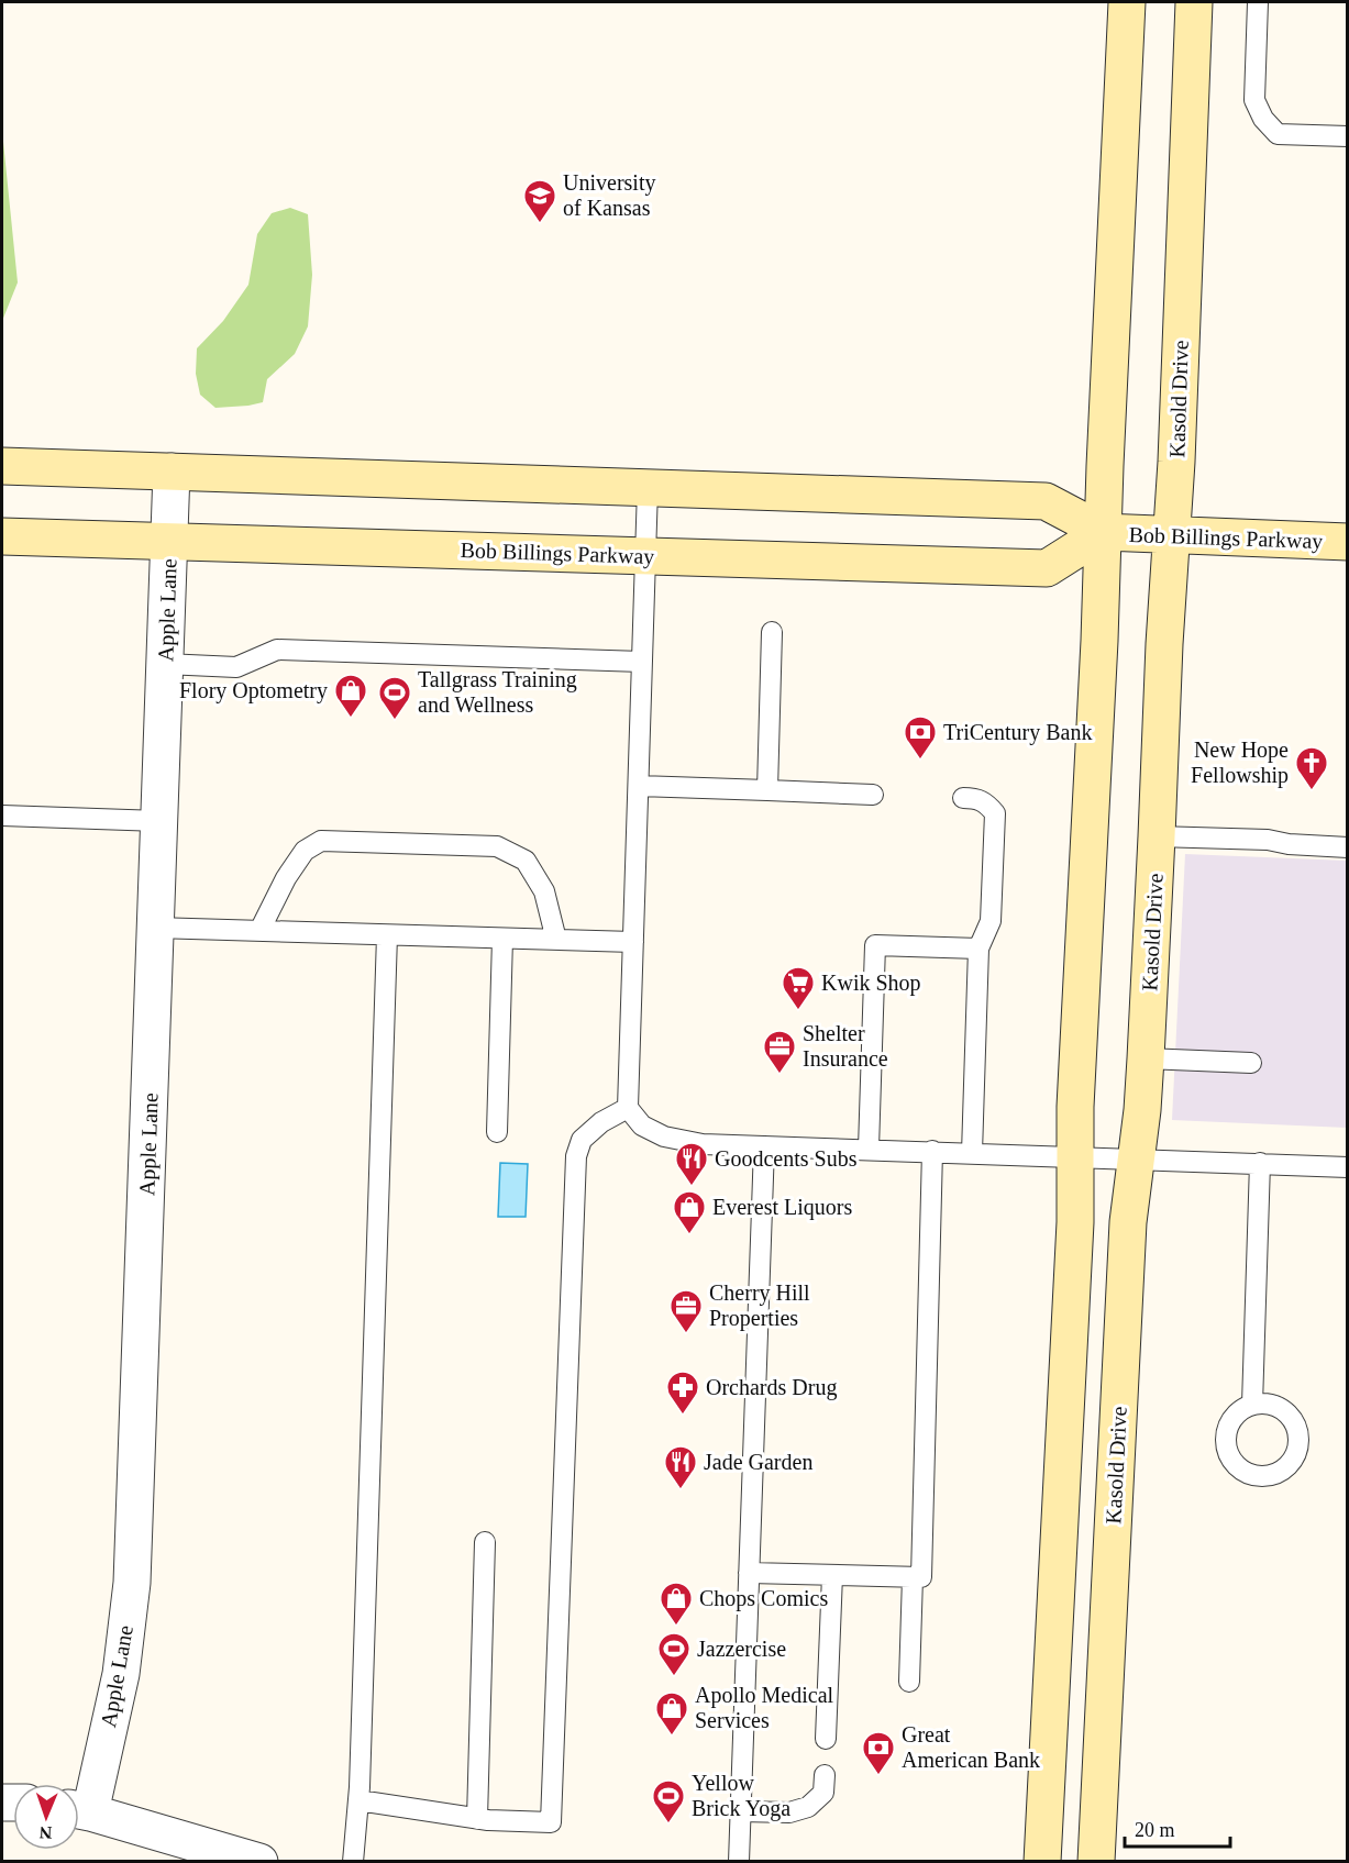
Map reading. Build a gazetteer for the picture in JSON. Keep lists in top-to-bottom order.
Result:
{
  "streets": {
    "main road": ["Kasold Drive", "Bob Billings Parkway"],
    "street": ["Apple Lane"]
  },
  "crossings": [
    ["Kasold Drive", "Bob Billings Parkway"],
    ["Bob Billings Parkway", "Apple Lane"]
  ],
  "places": {
    "school or university": ["University of Kansas"],
    "shop": [
      "Flory Optometry",
      "Everest Liquors",
      "Chops Comics",
      "Apollo Medical Services"
    ],
    "sports": ["Tallgrass Training and Wellness", "Jazzercise", "Yellow Brick Yoga"],
    "bank": ["TriCentury Bank", "Great American Bank"],
    "church": ["New Hope Fellowship"],
    "supermarket": ["Kwik Shop"],
    "office": ["Shelter Insurance", "Cherry Hill Properties"],
    "restaurant": ["Goodcents Subs", "Jade Garden"],
    "pharmacy": ["Orchards Drug"]
  },
  "scale_bar": "20 m",
  "north": "bottom"
}
